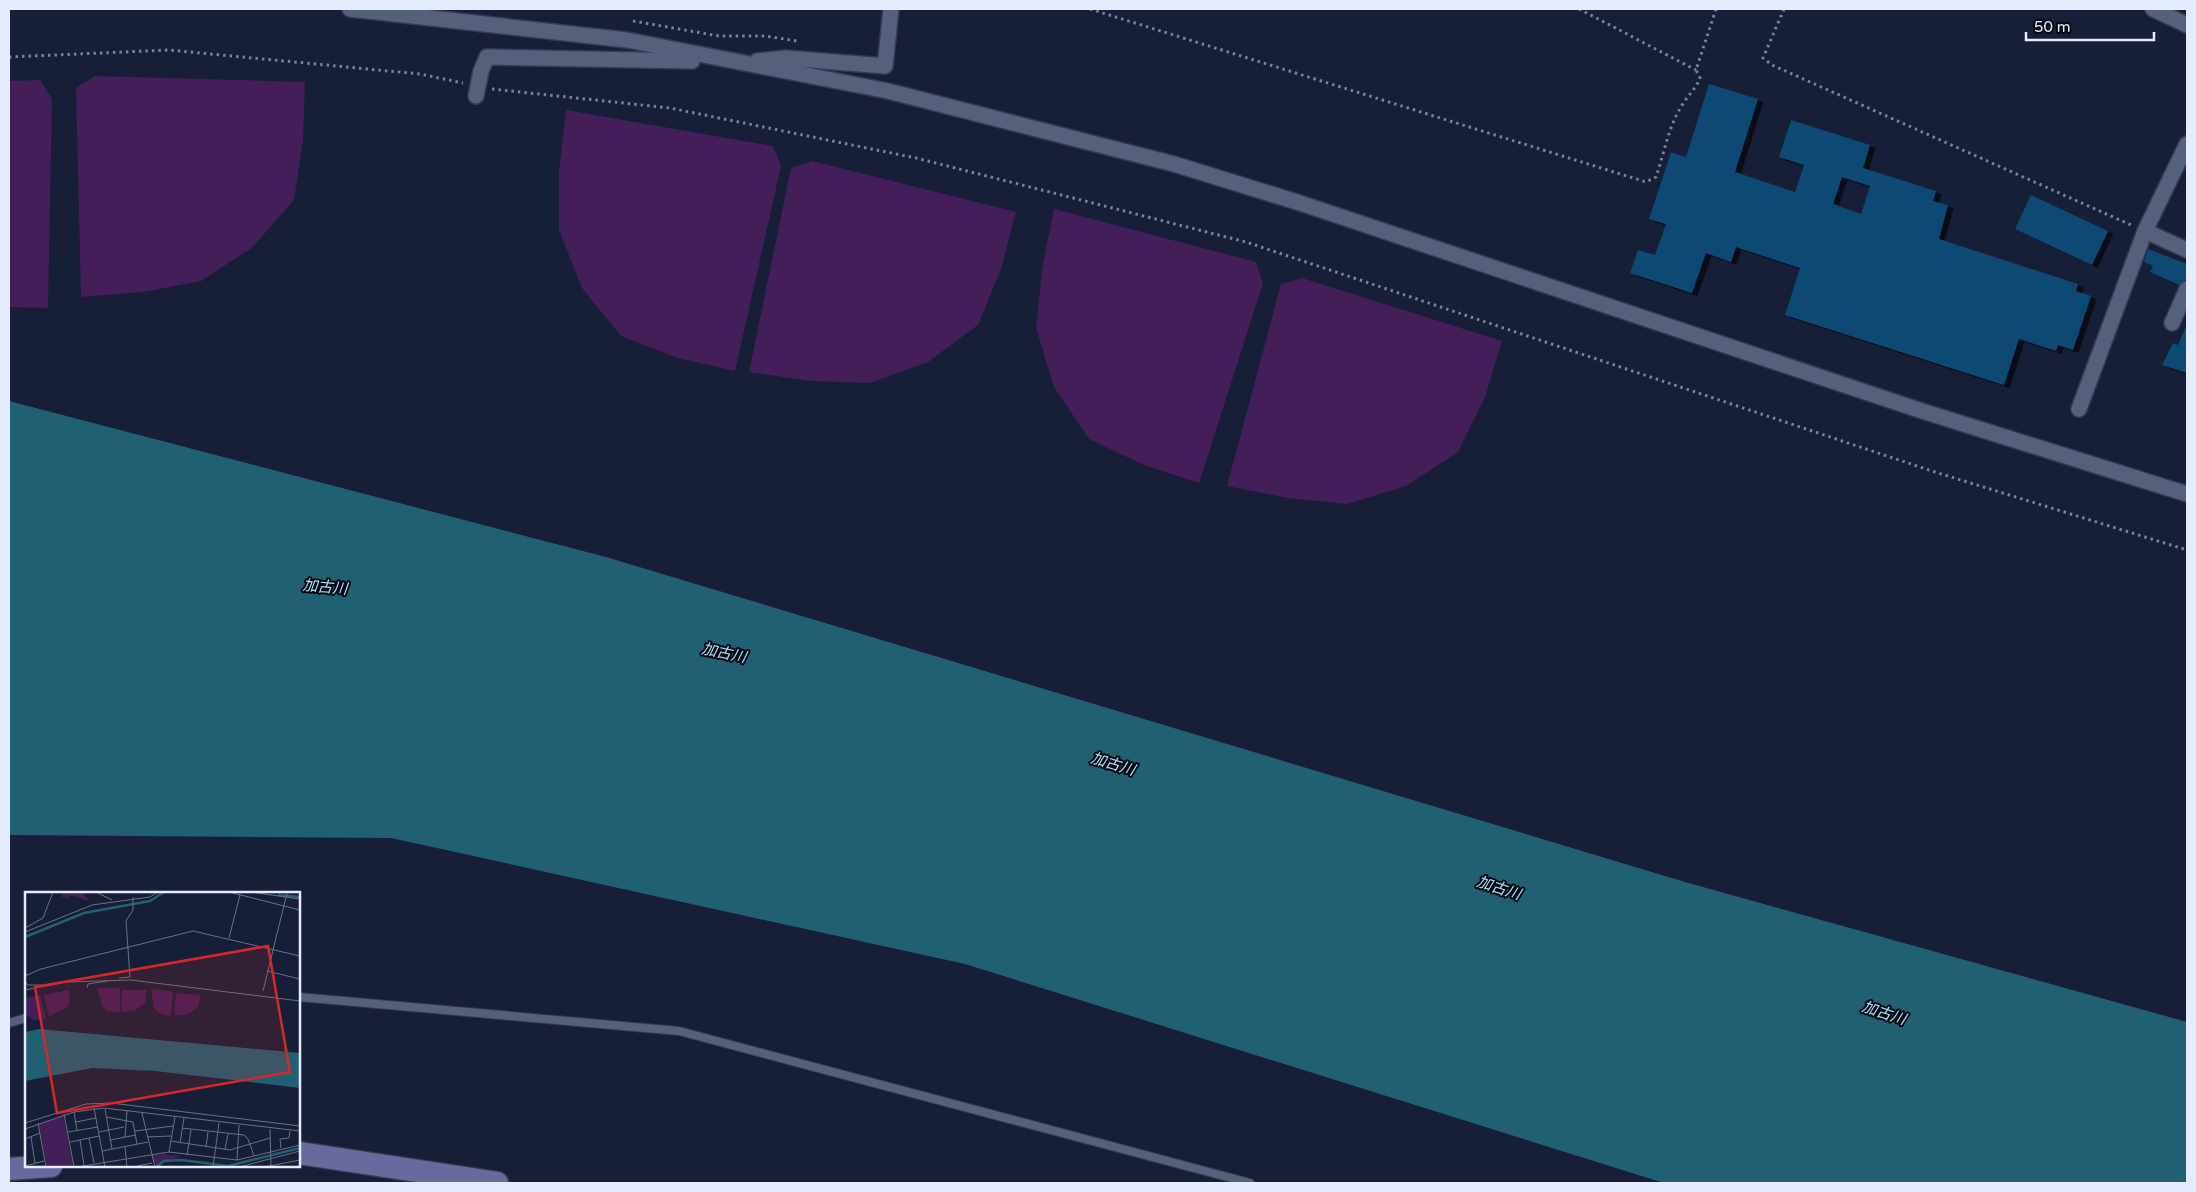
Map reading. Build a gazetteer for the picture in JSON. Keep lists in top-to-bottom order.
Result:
{
  "water": ["加古川"],
  "scale_bar": "50 m"
}
